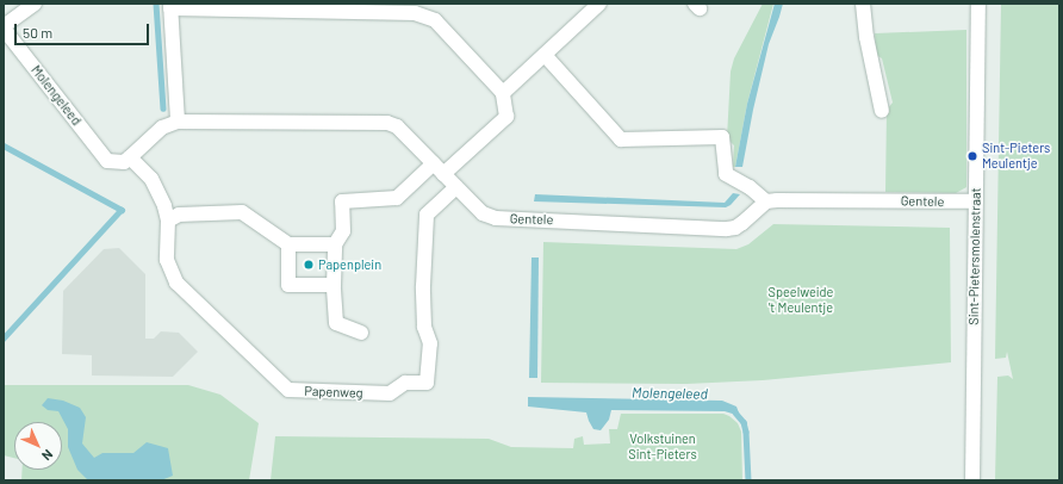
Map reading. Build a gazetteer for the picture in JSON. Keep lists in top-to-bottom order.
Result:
{
  "streets": {
    "street": [
      "Molengeleed",
      "Gentele",
      "Sint-Pietersmolenstraat",
      "Papenweg"
    ]
  },
  "crossings": [
    ["Molengeleed", "Gentele"],
    ["Molengeleed", "Papenweg"],
    ["Gentele", "Sint-Pietersmolenstraat"],
    ["Gentele", "Papenweg"]
  ],
  "water": ["Molengeleed"],
  "parks": ["Speelweide 't Meulentje", "Volkstuinen Sint-Pieters"],
  "places": ["Sint-Pieters Meulentje", "Papenplein"],
  "scale_bar": "50 m",
  "north": "bottom right"
}
